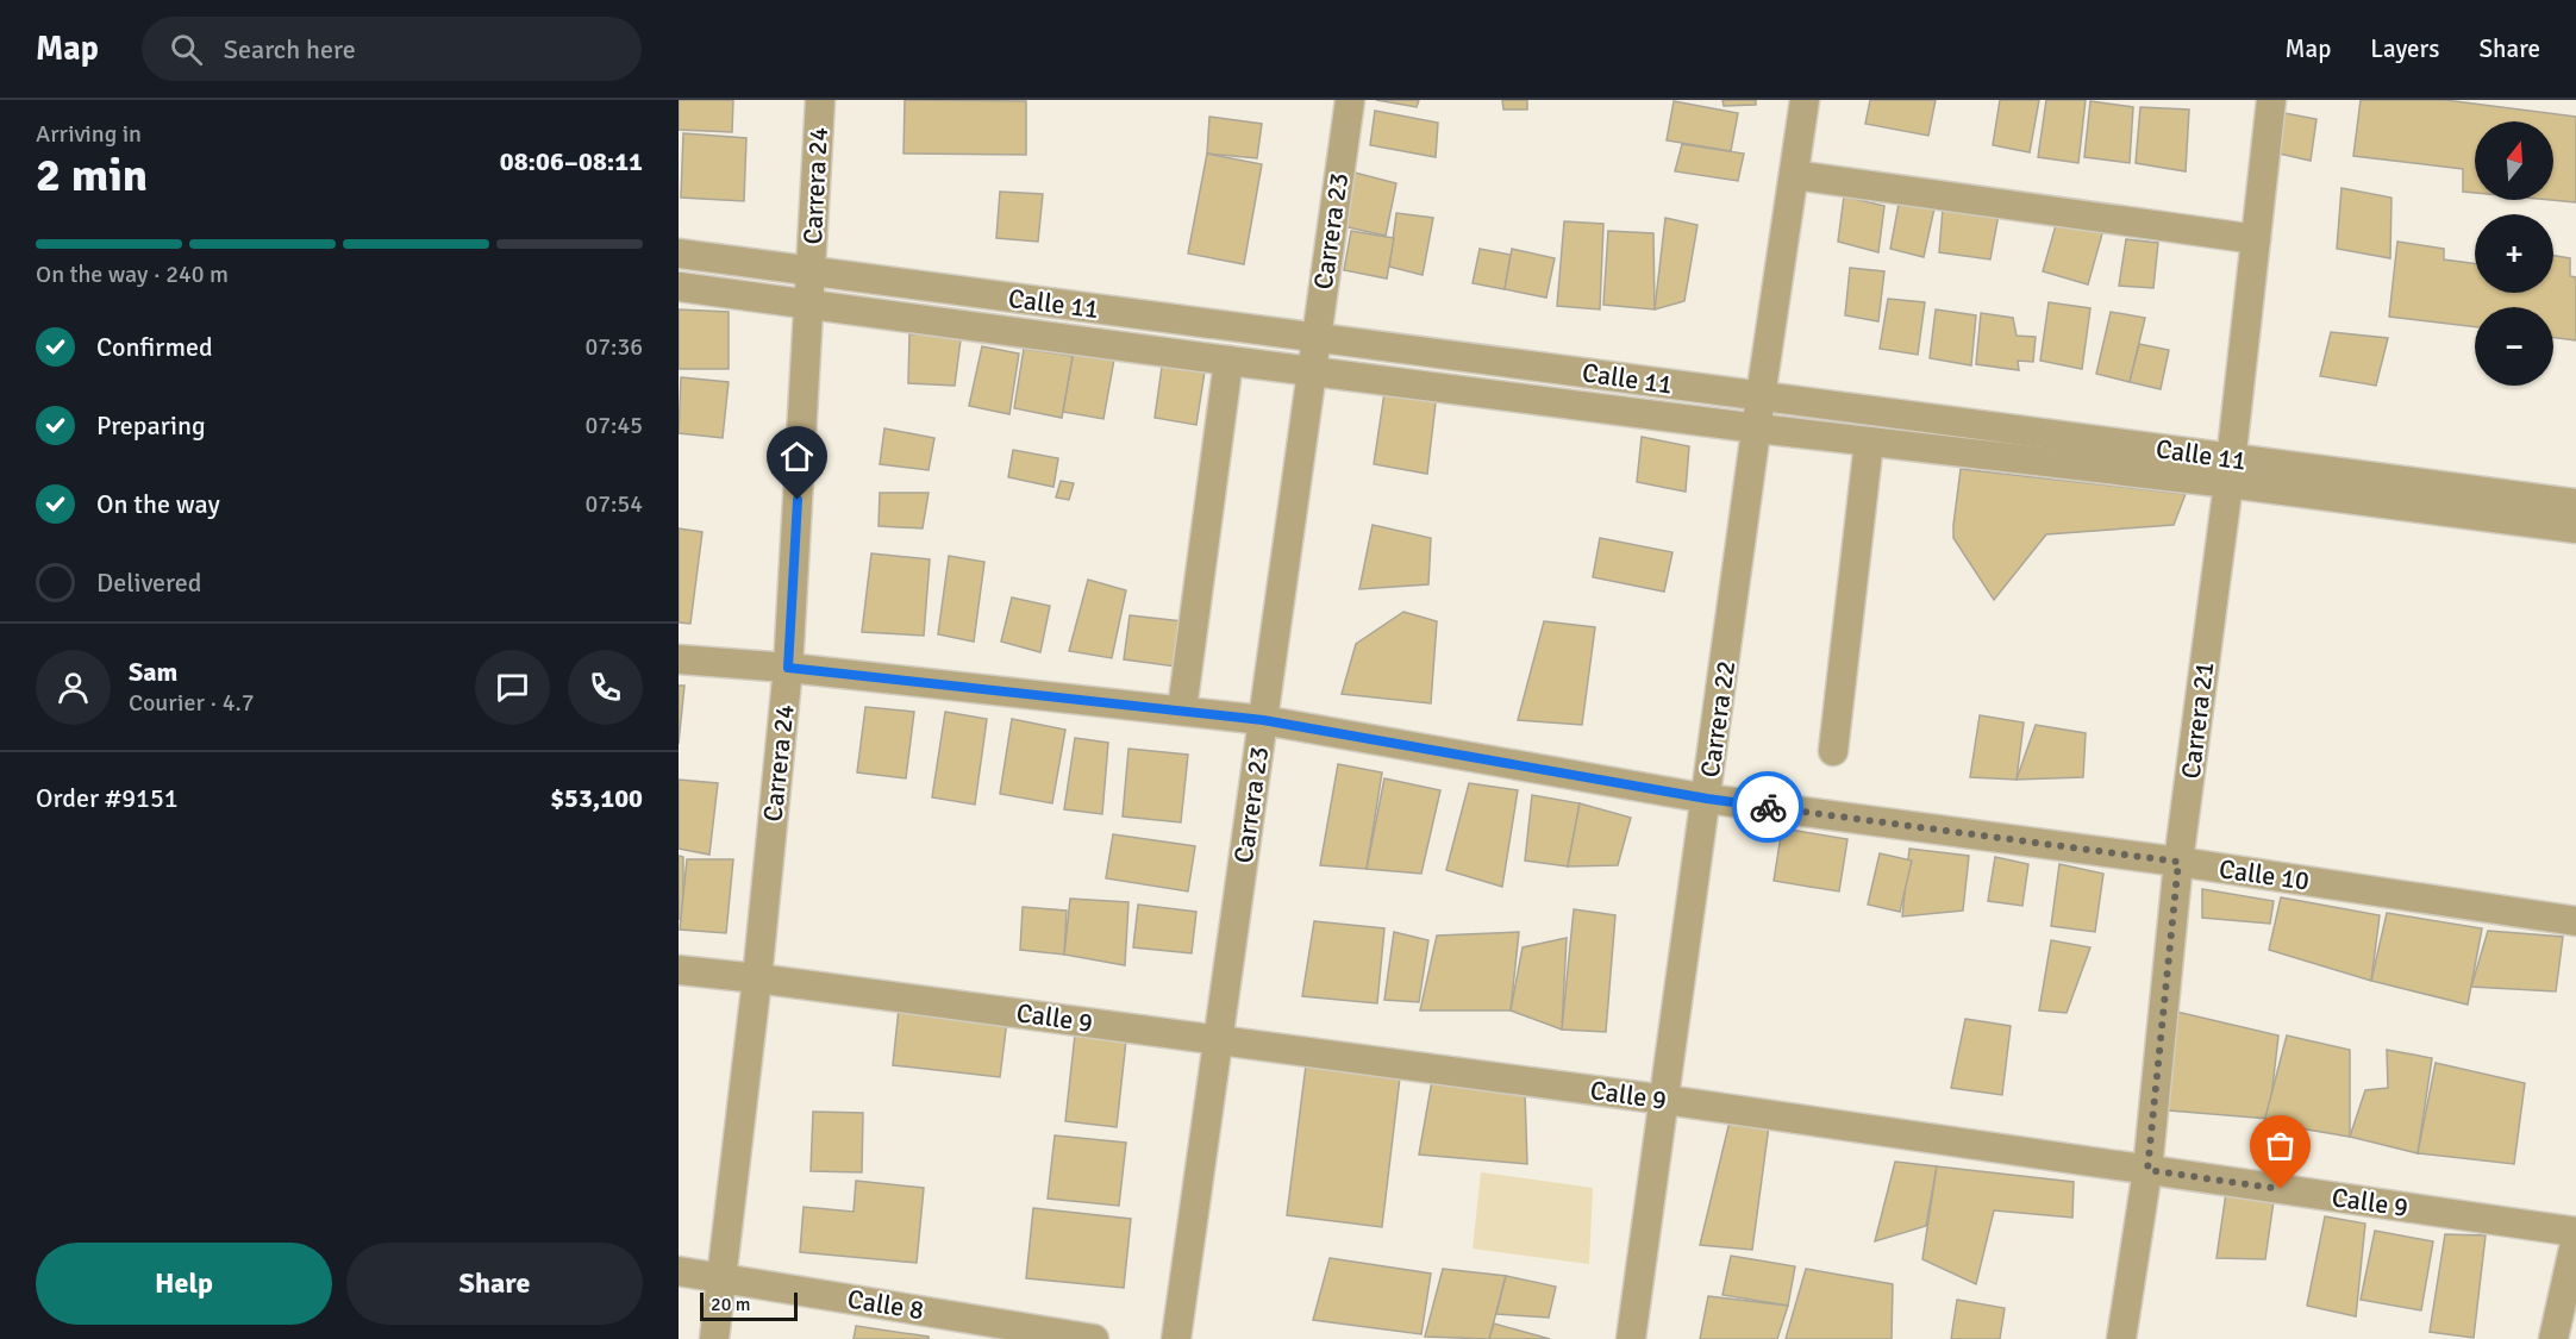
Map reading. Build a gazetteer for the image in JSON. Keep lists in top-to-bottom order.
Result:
{
  "streets": {
    "street": [
      "Carrera 24",
      "Carrera 23",
      "Calle 11",
      "Carrera 22",
      "Carrera 21",
      "Calle 10",
      "Calle 9",
      "Calle 8"
    ]
  },
  "crossings": [
    ["Carrera 24", "Calle 11"],
    ["Carrera 24", "Calle 10"],
    ["Carrera 24", "Calle 9"],
    ["Carrera 24", "Calle 8"],
    ["Carrera 23", "Calle 11"],
    ["Carrera 23", "Calle 10"],
    ["Carrera 23", "Calle 9"],
    ["Calle 11", "Carrera 22"],
    ["Calle 11", "Carrera 21"],
    ["Carrera 22", "Calle 10"],
    ["Carrera 22", "Calle 9"],
    ["Carrera 21", "Calle 10"],
    ["Carrera 21", "Calle 9"]
  ],
  "scale_bar": "20 m",
  "north": "top",
  "page": {
    "header": "Map",
    "search": "Search here",
    "nav": ["Map", "Layers", "Share"],
    "heading": ["2 min", "Arriving in", "08:06–08:11"],
    "panel": [
      "Sam",
      "Courier · 4.7",
      "Order #9151",
      "$53,100"
    ],
    "map_buttons": ["+", "−"],
    "bar": "On the way · 240 m",
    "list": [
      ["Confirmed", "07:36"],
      ["Preparing", "07:45"],
      ["On the way", "07:54"],
      "Delivered"
    ],
    "buttons": ["Help", "Share"],
    "scale": "20 m"
  }
}
